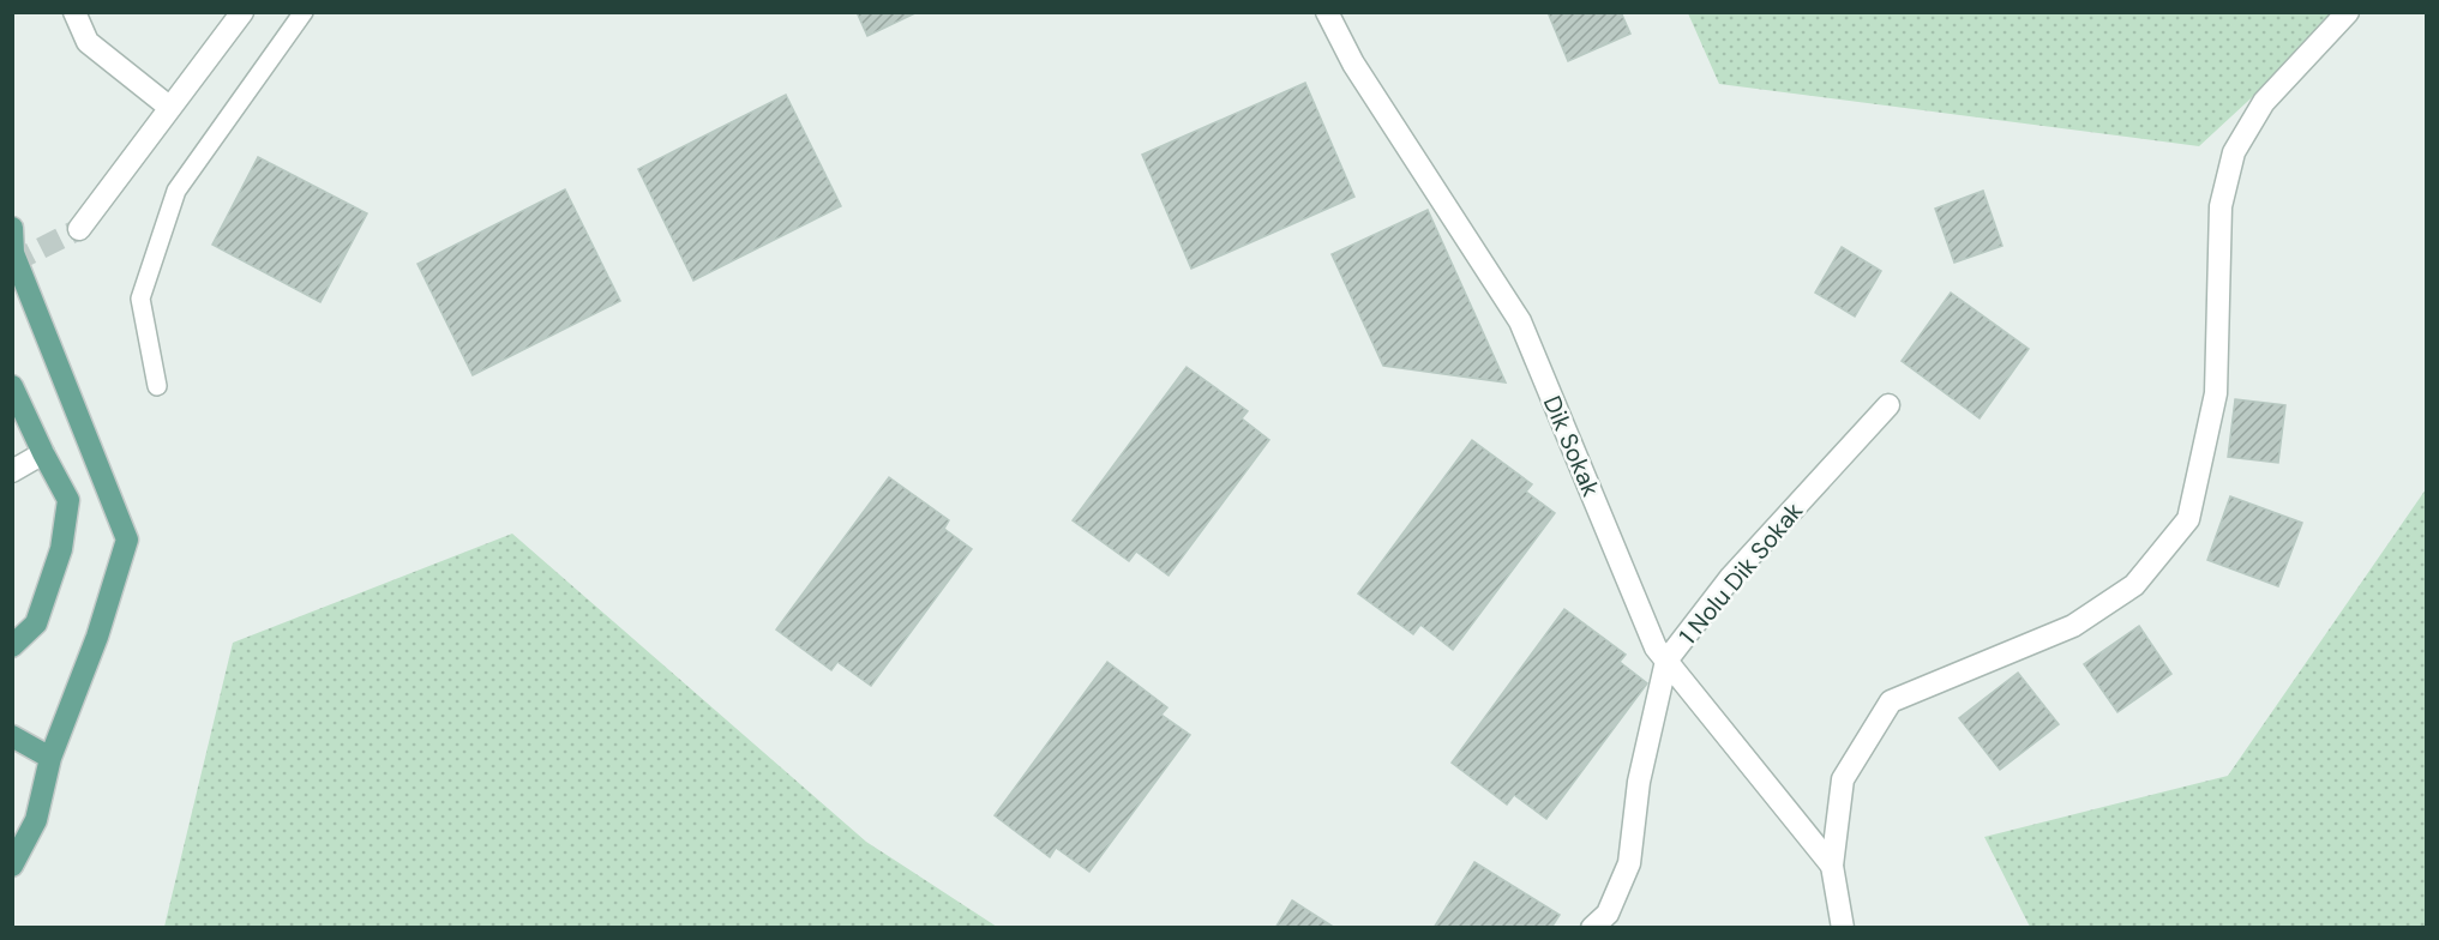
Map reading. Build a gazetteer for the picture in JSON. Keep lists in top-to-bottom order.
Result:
{
  "streets": {
    "street": ["Dik Sokak", "1 Nolu Dik Sokak"]
  },
  "crossings": [
    ["Dik Sokak", "1 Nolu Dik Sokak"]
  ]
}
